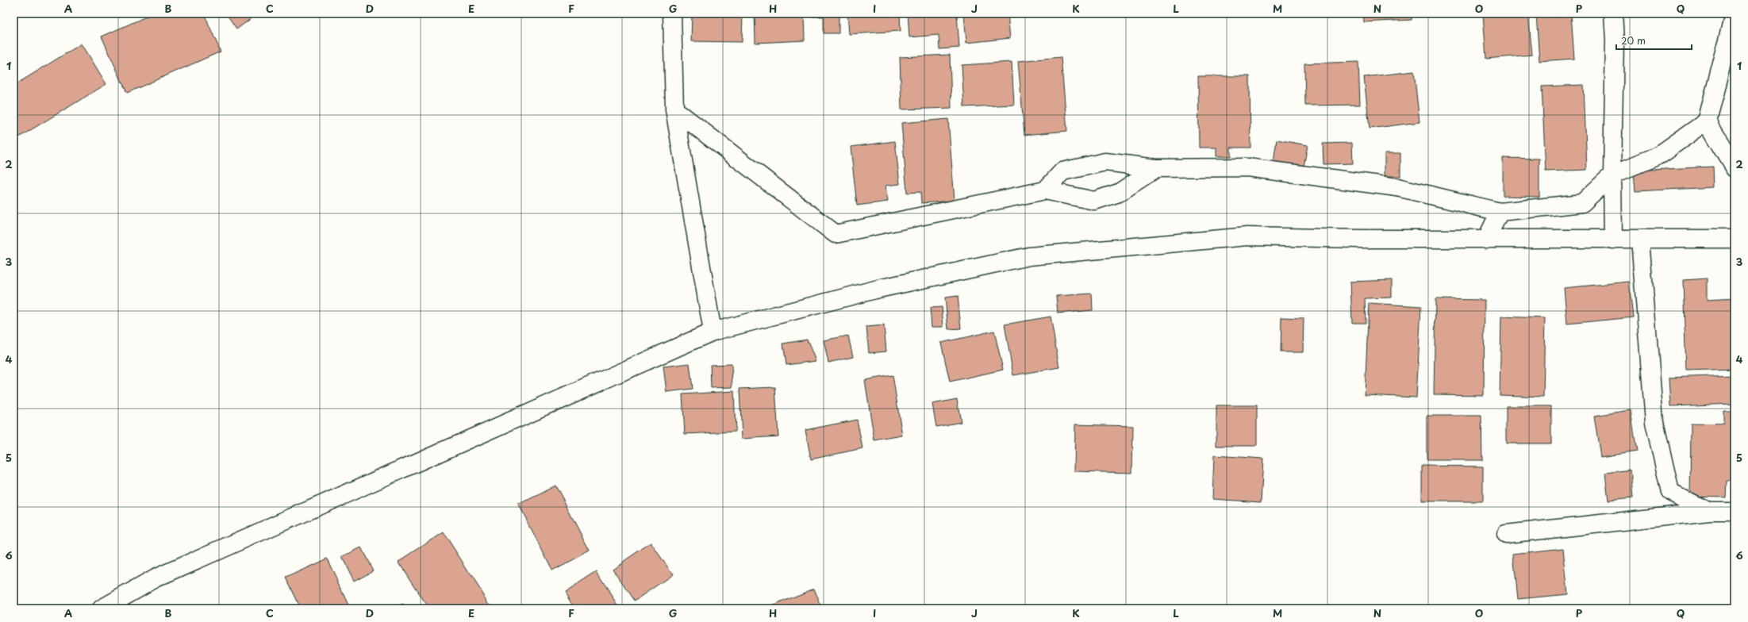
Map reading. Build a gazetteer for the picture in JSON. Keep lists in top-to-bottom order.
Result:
{
  "scale_bar": "20 m",
  "grid": {
    "columns": [
      "A",
      "B",
      "C",
      "D",
      "E",
      "F",
      "G",
      "H",
      "I",
      "J",
      "K",
      "L",
      "M",
      "N",
      "O",
      "P",
      "Q"
    ],
    "rows": [
      "1",
      "2",
      "3",
      "4",
      "5",
      "6"
    ]
  }
}
